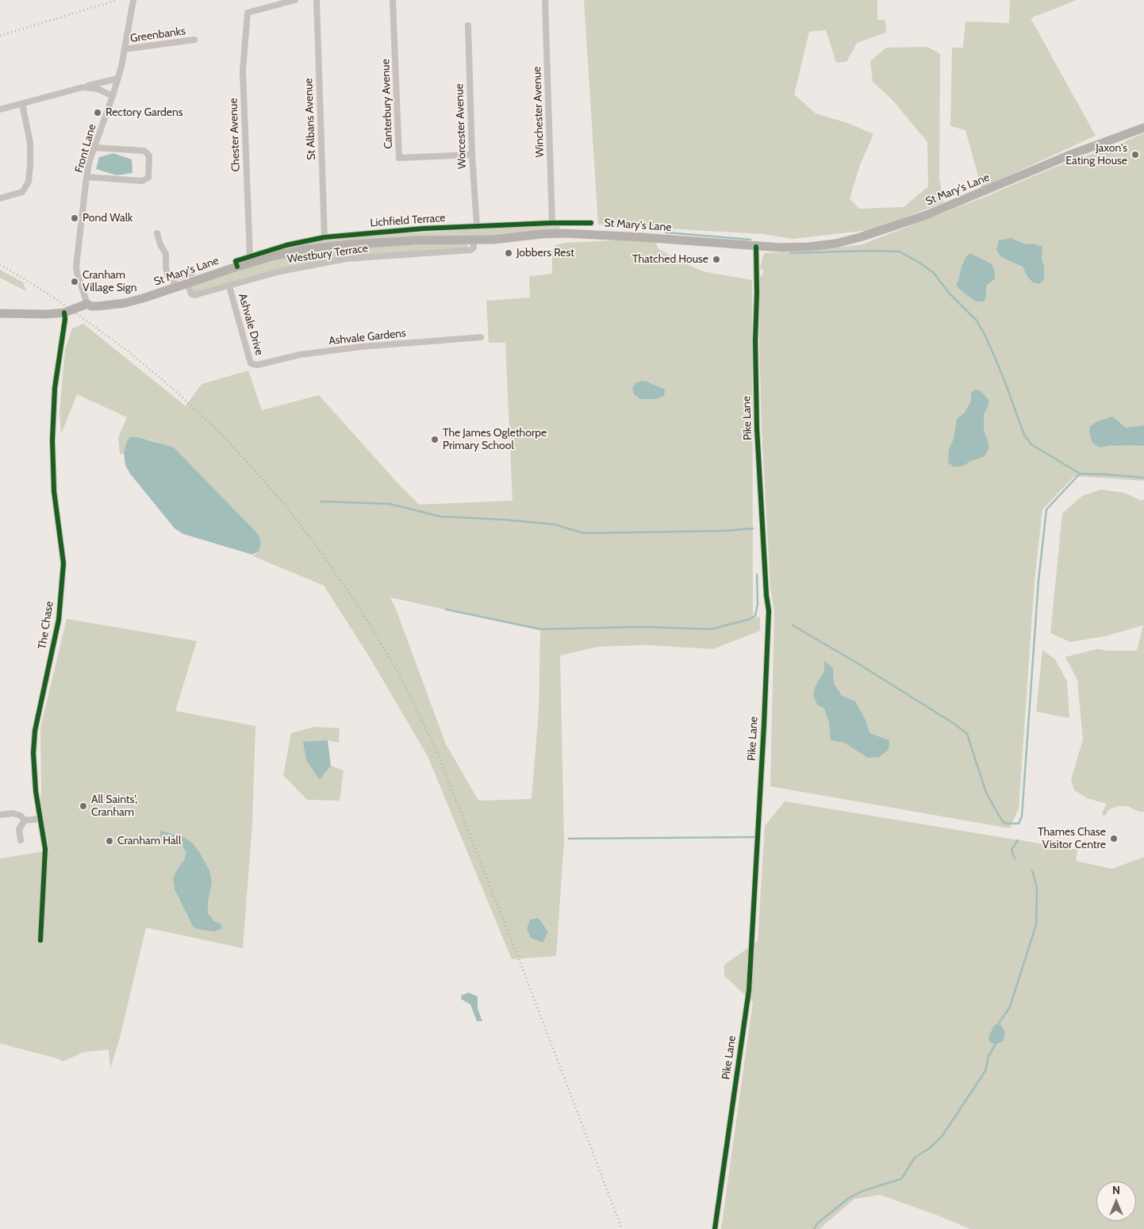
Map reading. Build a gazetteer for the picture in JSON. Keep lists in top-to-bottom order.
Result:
{
  "streets": {
    "main road": ["St Mary's Lane"],
    "street": [
      "Greenbanks",
      "Canterbury Avenue",
      "Winchester Avenue",
      "St Albans Avenue",
      "Worcester Avenue",
      "Chester Avenue",
      "Front Lane",
      "Lichfield Terrace",
      "Westbury Terrace",
      "Ashvale Drive",
      "Ashvale Gardens",
      "Pike Lane",
      "The Chase"
    ]
  },
  "crossings": [
    ["Greenbanks", "Front Lane"],
    ["Canterbury Avenue", "Worcester Avenue"],
    ["Winchester Avenue", "Lichfield Terrace"],
    ["St Albans Avenue", "Lichfield Terrace"],
    ["Worcester Avenue", "Lichfield Terrace"],
    ["Chester Avenue", "Lichfield Terrace"],
    ["Front Lane", "St Mary's Lane"],
    ["St Mary's Lane", "Lichfield Terrace"],
    ["St Mary's Lane", "Westbury Terrace"],
    ["St Mary's Lane", "Pike Lane"],
    ["St Mary's Lane", "The Chase"],
    ["Westbury Terrace", "Ashvale Drive"],
    ["Ashvale Drive", "Ashvale Gardens"]
  ],
  "places": [
    "Rectory Gardens",
    "Jaxon's Eating House",
    "Pond Walk",
    "Jobbers Rest",
    "Thatched House",
    "Cranham Village Sign",
    "The James Oglethorpe Primary School",
    "All Saints', Cranham",
    "Thames Chase Visitor Centre",
    "Cranham Hall"
  ],
  "north": "top"
}
